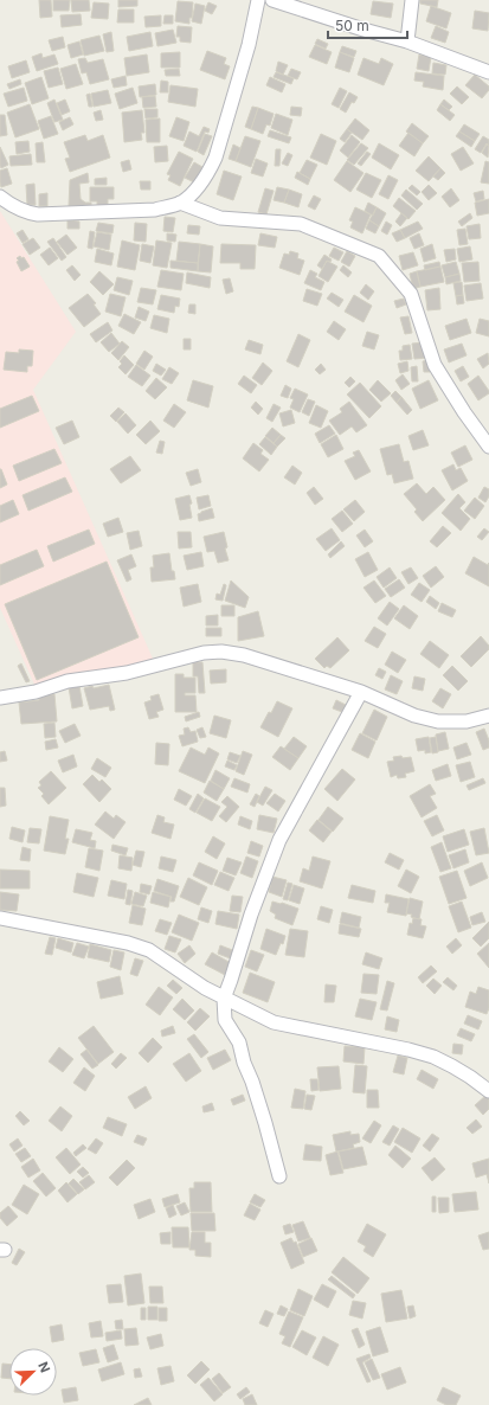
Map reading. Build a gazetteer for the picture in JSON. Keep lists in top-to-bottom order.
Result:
{
  "scale_bar": "50 m",
  "north": "top right"
}
